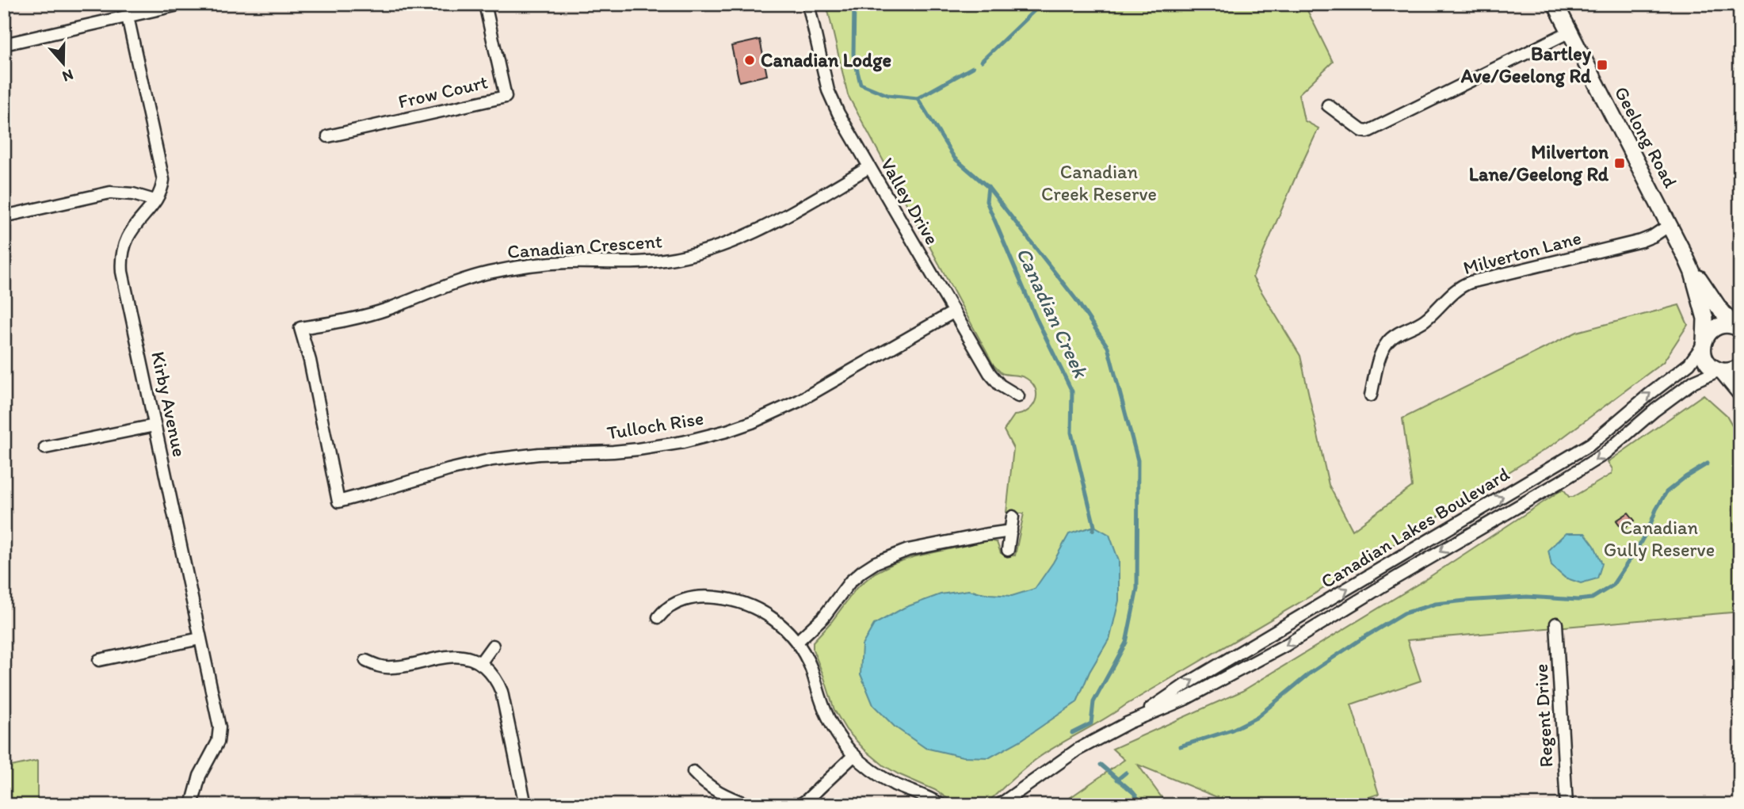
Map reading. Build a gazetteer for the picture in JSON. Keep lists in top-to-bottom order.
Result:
{
  "streets": {
    "main road": ["Geelong Road"],
    "street": [
      "Frow Court",
      "Valley Drive",
      "Canadian Crescent",
      "Milverton Lane",
      "Kirby Avenue",
      "Tulloch Rise",
      "Canadian Lakes Boulevard",
      "Regent Drive"
    ]
  },
  "crossings": [
    ["Geelong Road", "Milverton Lane"],
    ["Geelong Road", "Canadian Lakes Boulevard"],
    ["Valley Drive", "Canadian Crescent"],
    ["Valley Drive", "Tulloch Rise"],
    ["Canadian Crescent", "Tulloch Rise"]
  ],
  "water": ["Canadian Creek"],
  "parks": ["Canadian Creek Reserve", "Canadian Gully Reserve"],
  "places": {
    "other": ["Canadian Lodge"],
    "transit": ["Bartley Ave/Geelong Rd", "Milverton Lane/Geelong Rd"]
  },
  "north": "bottom"
}
